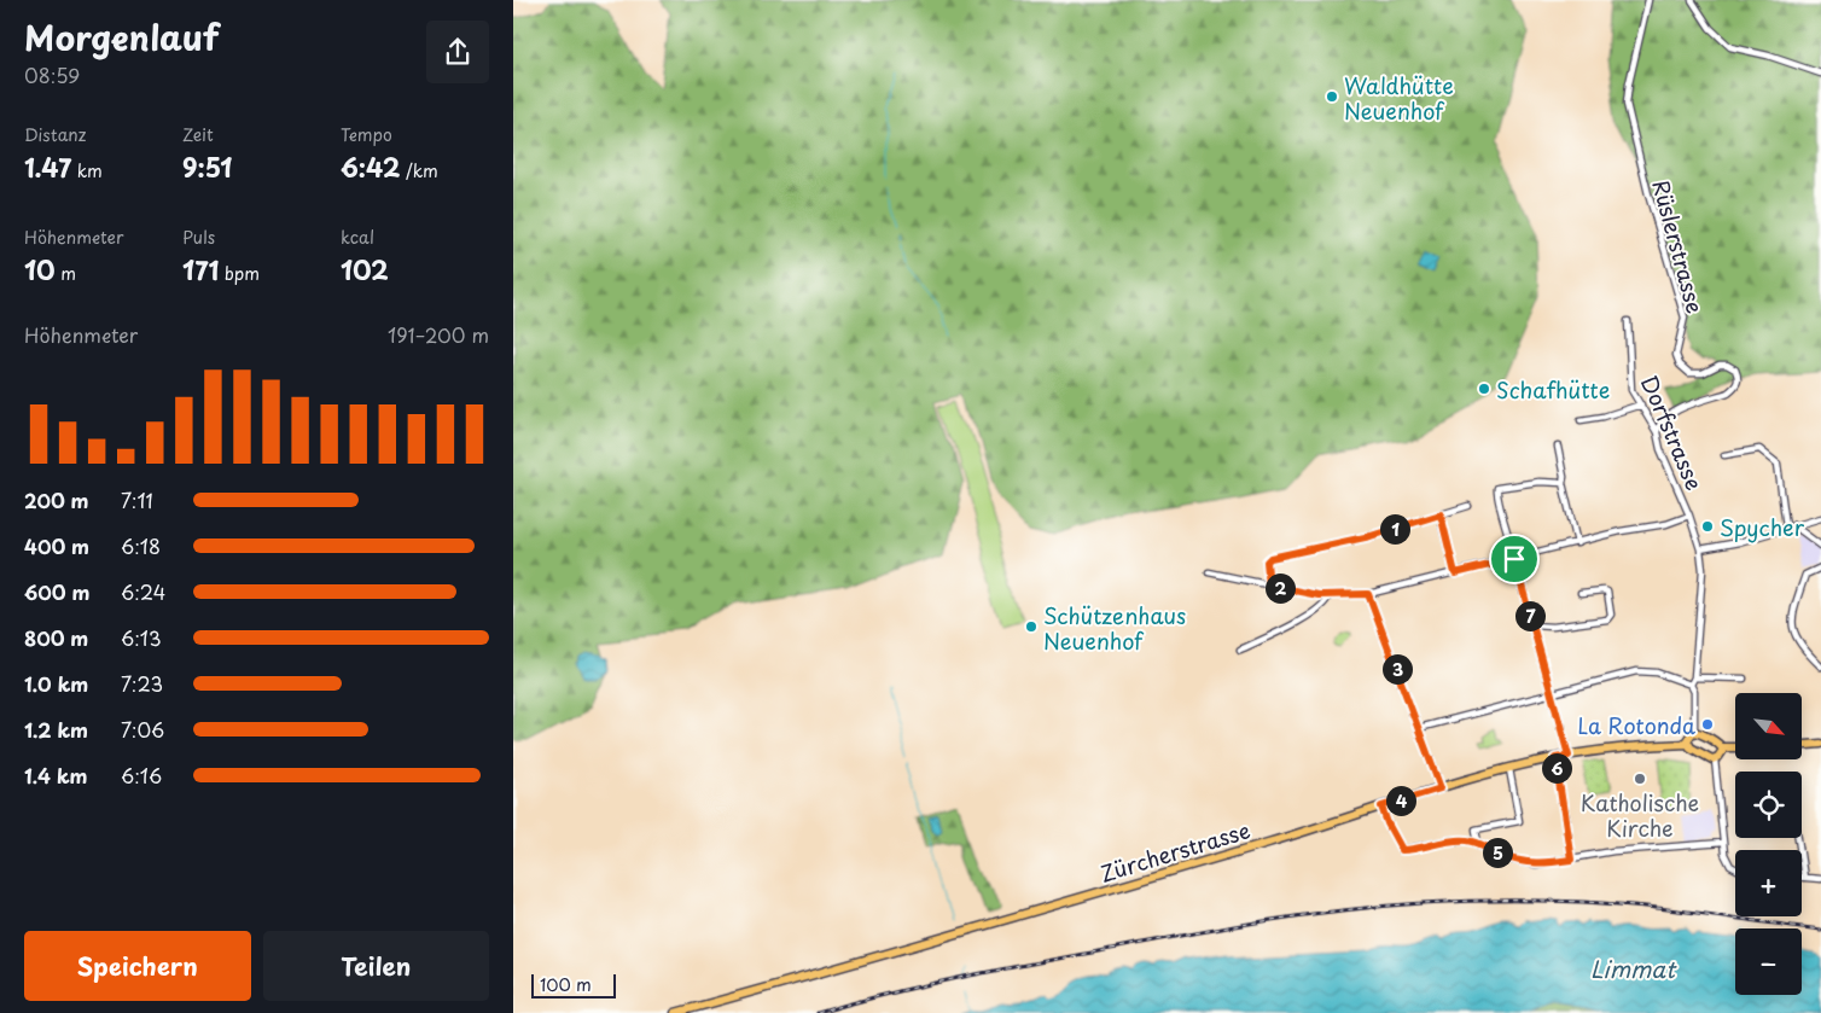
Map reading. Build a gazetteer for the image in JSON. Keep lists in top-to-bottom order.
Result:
{
  "streets": {
    "main road": ["Zürcherstrasse"],
    "street": ["Rüslerstrasse", "Dorfstrasse"]
  },
  "crossings": [
    ["Rüslerstrasse", "Dorfstrasse"]
  ],
  "water": ["Limmat"],
  "places": [
    "Waldhütte Neuenhof",
    "Schafhütte",
    "Spycher",
    "Schützenhaus Neuenhof",
    "La Rotonda",
    "Katholische Kirche"
  ],
  "scale_bar": "100 m",
  "north": "bottom right",
  "page": {
    "heading": ["Morgenlauf", "08:59"],
    "stats": [
      ["Distanz", "1.47 km"],
      ["Zeit", "9:51"],
      ["Tempo", "6:42 /km"],
      ["Höhenmeter", "10 m"],
      ["Puls", "171 bpm"],
      ["kcal", "102"]
    ],
    "chart": ["Höhenmeter", "191–200 m"],
    "list": [
      {
        "name": "200 m",
        "note": "7:11"
      },
      {
        "name": "400 m",
        "note": "6:18"
      },
      {
        "name": "600 m",
        "note": "6:24"
      },
      {
        "name": "800 m",
        "note": "6:13"
      },
      {
        "name": "1.0 km",
        "note": "7:23"
      },
      {
        "name": "1.2 km",
        "note": "7:06"
      },
      {
        "name": "1.4 km",
        "note": "6:16"
      }
    ],
    "pins": [
      "1",
      "2",
      "7",
      "3",
      "6",
      "4",
      "5"
    ],
    "map_buttons": ["+", "−"],
    "buttons": ["Speichern", "Teilen"],
    "scale": "100 m"
  }
}
